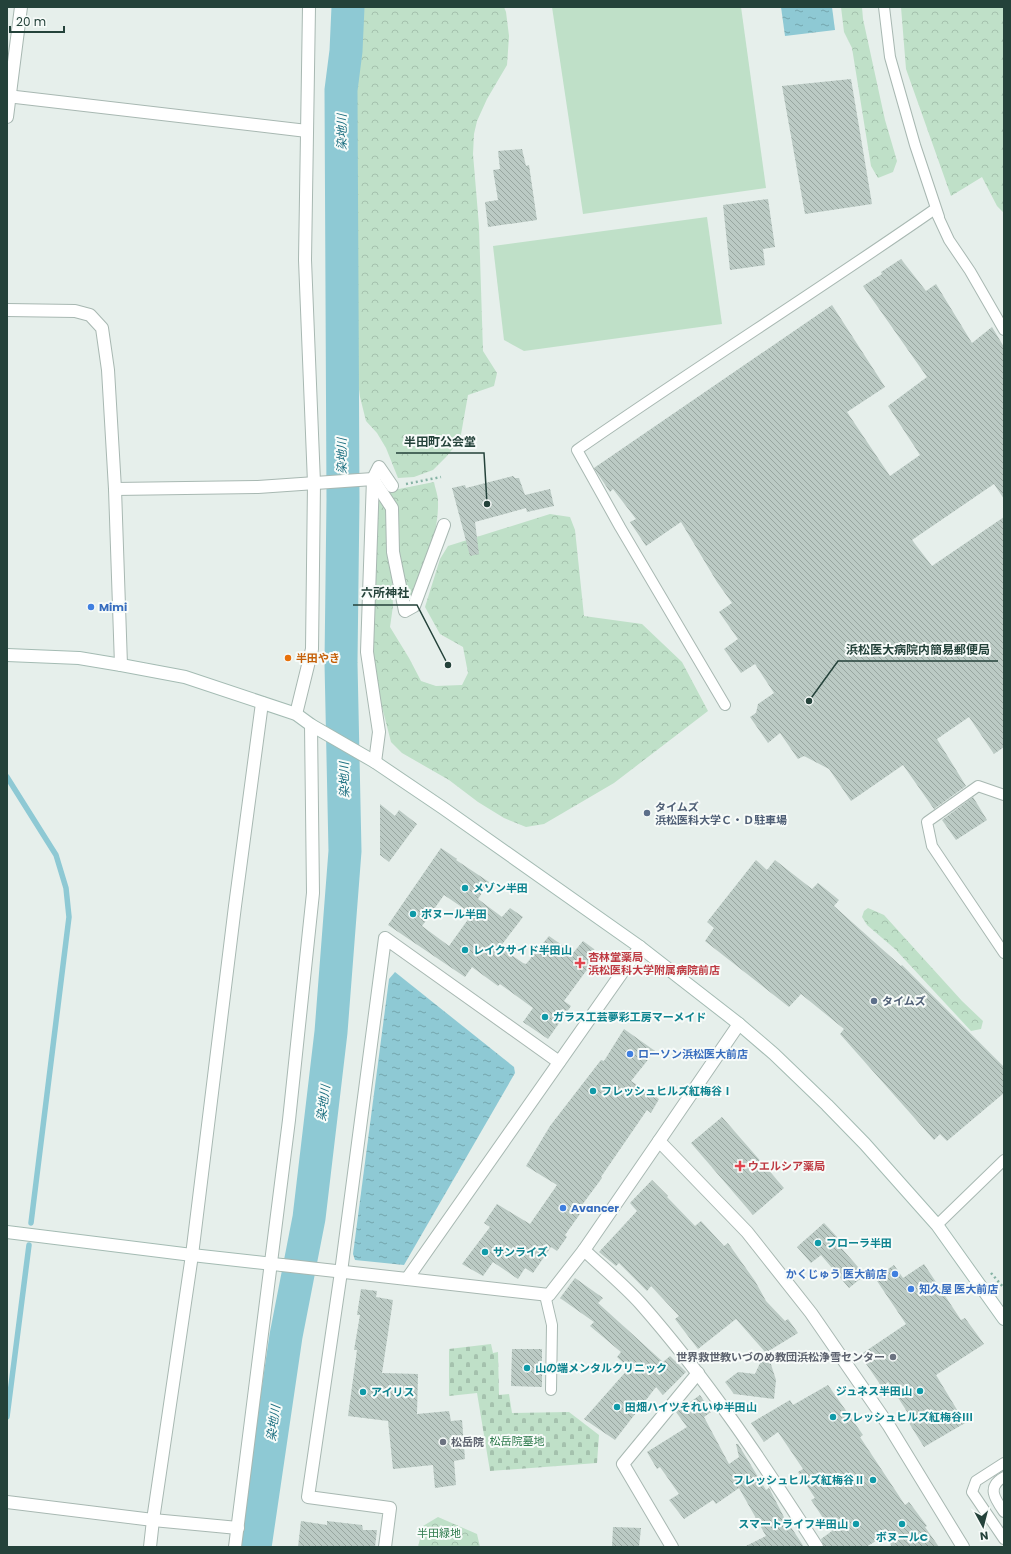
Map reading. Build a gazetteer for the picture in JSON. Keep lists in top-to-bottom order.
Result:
{
  "water": ["染地川"],
  "parks": ["松岳院墓地", "半田緑地"],
  "places": {
    "other": [
      "半田町公会堂",
      "Mimi",
      "半田やき",
      "六所神社",
      "浜松医大病院内簡易郵便局",
      "タイムズ 浜松医科大学Ｃ・Ｄ駐車場",
      "メゾン半田",
      "ポヌール半田",
      "レイクサイド半田山",
      "タイムズ",
      "ガラス工芸夢彩工房マーメイド",
      "ローソン浜松医大前店",
      "フレッシュヒルズ紅梅谷Ⅰ",
      "Avancer",
      "フローラ半田",
      "サンライズ",
      "かくじゅう 医大前店",
      "知久屋 医大前店",
      "世界救世教いづのめ教団浜松浄雪センター",
      "山の端メンタルクリニック",
      "ジュネス半田山",
      "アイリス",
      "田畑ハイツそれいゆ半田山",
      "フレッシュヒルズ紅梅谷Ⅲ",
      "松岳院",
      "フレッシュヒルズ紅梅谷Ⅱ",
      "スマートライフ半田山",
      "ボヌールC"
    ],
    "health": ["杏林堂薬局 浜松医科大学附属病院前店", "ウエルシア薬局"]
  },
  "scale_bar": "20 m",
  "north": "bottom"
}
